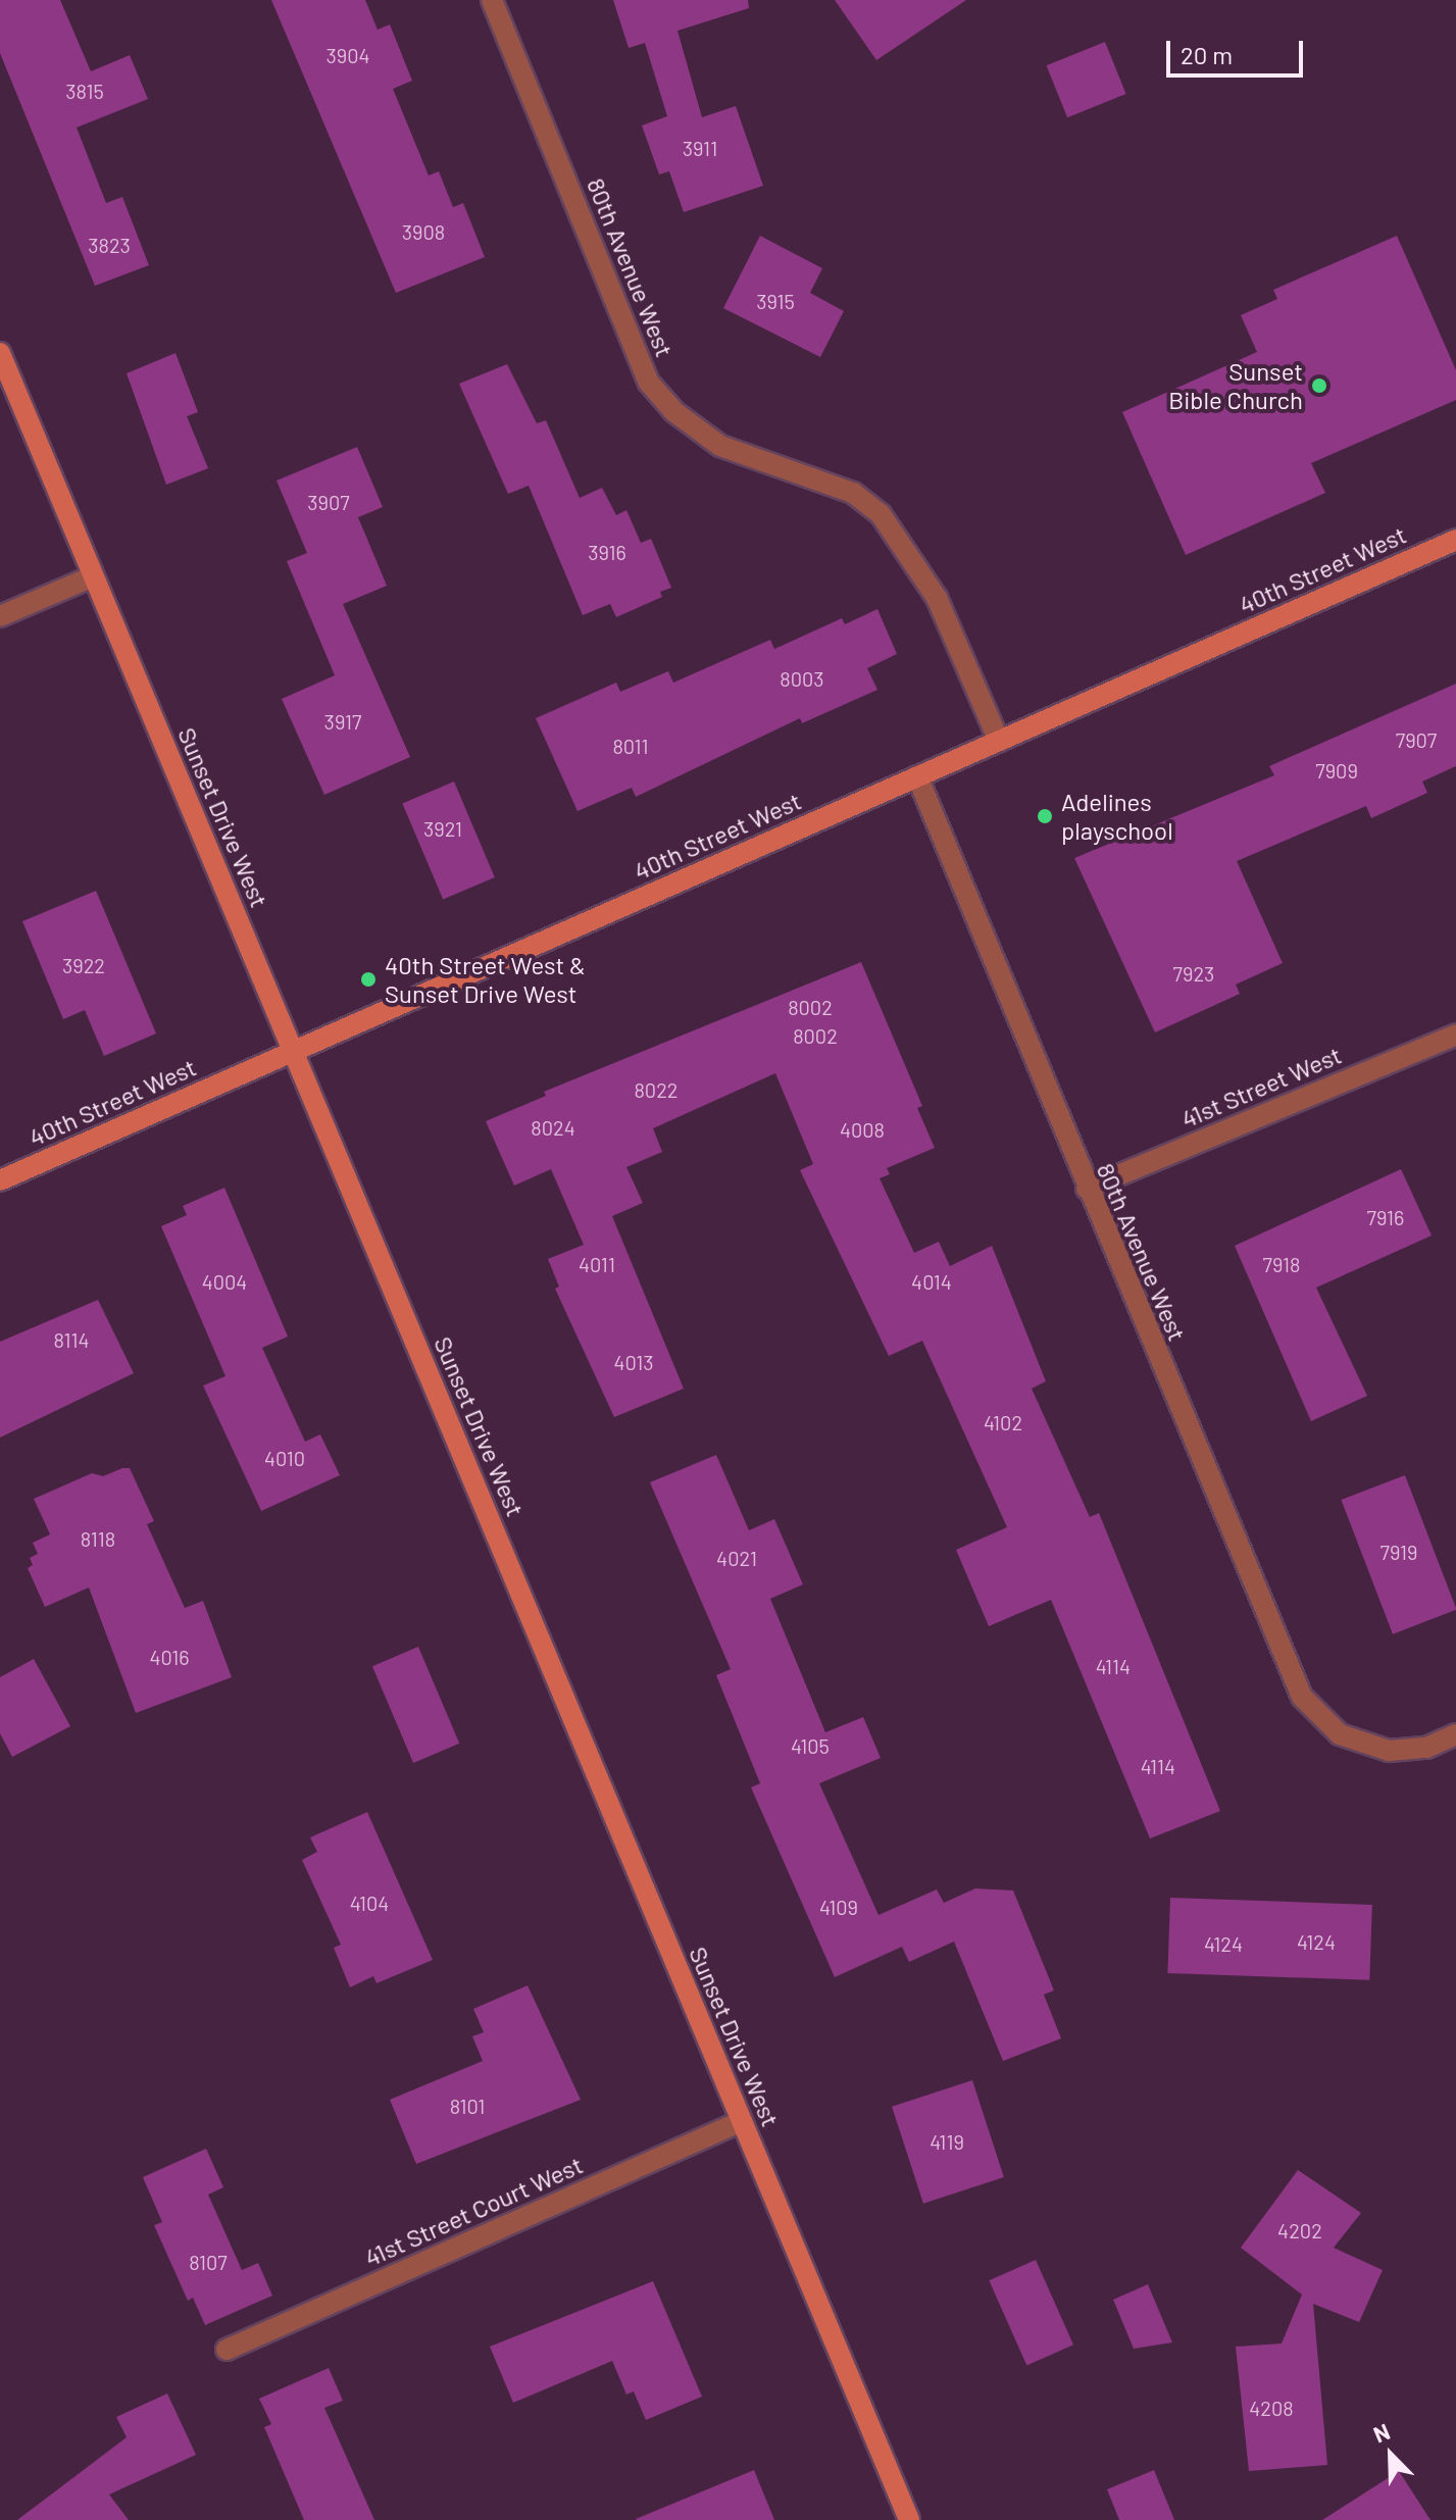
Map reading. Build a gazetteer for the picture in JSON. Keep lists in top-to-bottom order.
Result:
{
  "streets": {
    "street": [
      "80th Avenue West",
      "40th Street West",
      "Sunset Drive West",
      "41st Street West",
      "41st Street Court West"
    ]
  },
  "crossings": [
    ["80th Avenue West", "40th Street West"],
    ["80th Avenue West", "41st Street West"],
    ["40th Street West", "Sunset Drive West"],
    ["Sunset Drive West", "41st Street Court West"]
  ],
  "places": ["Sunset Bible Church", "Adelines playschool", "40th Street West & Sunset Drive West"],
  "house_numbers": [
    "3904",
    "3815",
    "3911",
    "3908",
    "3823",
    "3915",
    "3907",
    "3916",
    "8003",
    "3917",
    "7907",
    "8011",
    "7909",
    "3921",
    "3922",
    "7923",
    "8002",
    "8002",
    "8022",
    "8024",
    "4008",
    "7916",
    "4011",
    "7918",
    "4004",
    "4014",
    "8114",
    "4013",
    "4102",
    "4010",
    "8118",
    "7919",
    "4021",
    "4016",
    "4114",
    "4105",
    "4114",
    "4104",
    "4109",
    "4124",
    "4124",
    "8101",
    "4119",
    "4202",
    "8107",
    "4208"
  ],
  "scale_bar": "20 m",
  "north": "top left"
}
